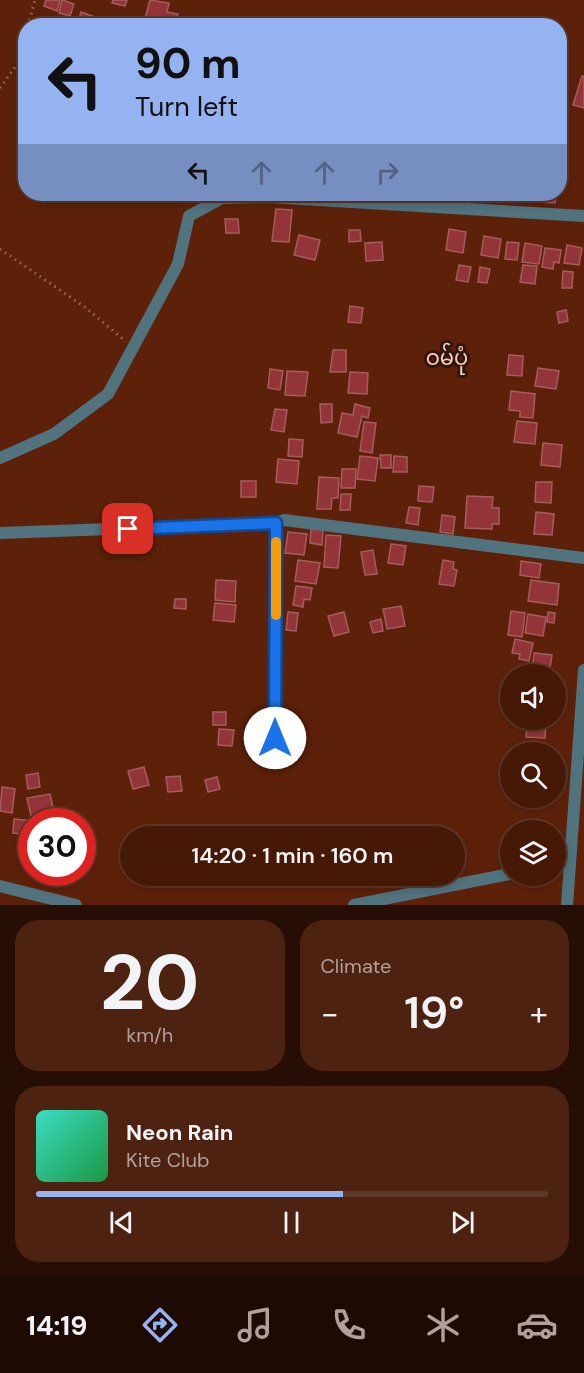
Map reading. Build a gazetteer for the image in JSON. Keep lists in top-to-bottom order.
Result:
{
  "districts": ["ဝမ်ပုံ"],
  "page": {
    "turn": ["90 m", "Turn left"],
    "limit": "30",
    "trip": "14:20 · 1 min · 160 m",
    "tile": [
      ["20", "km/h"],
      "Climate"
    ],
    "heat": ["−", "19°", "+"],
    "song": ["Neon Rain", "Kite Club"],
    "tabs": "14:19"
  }
}
